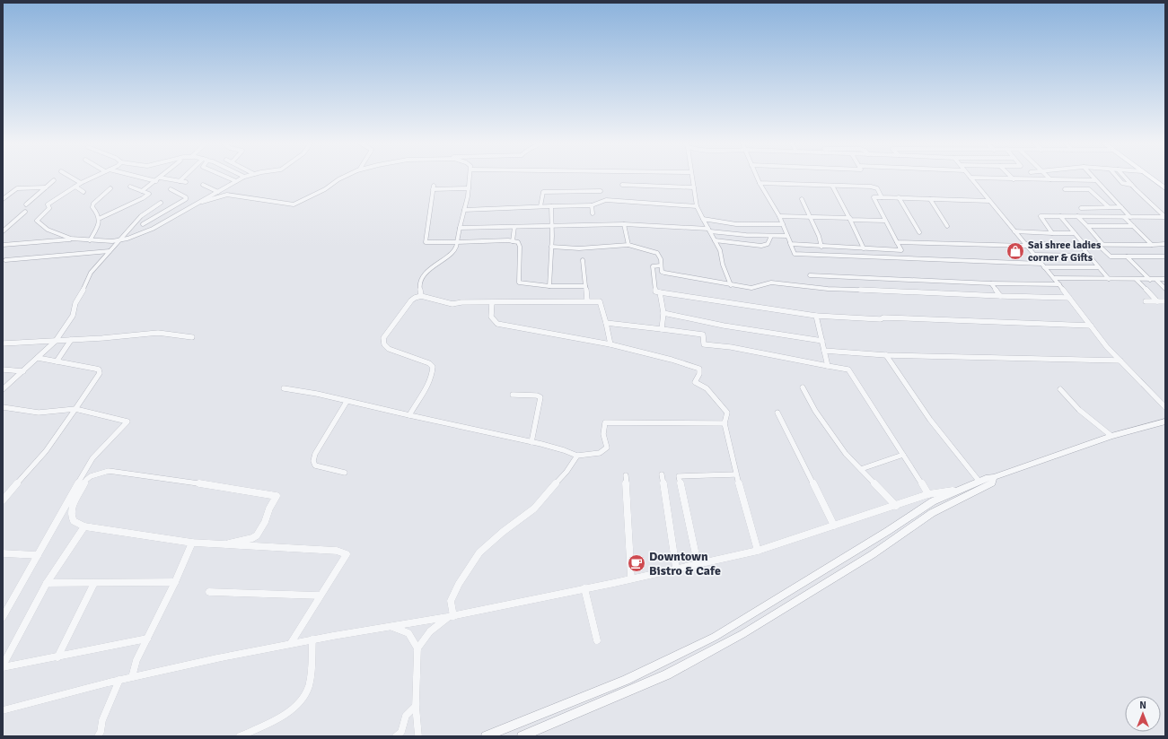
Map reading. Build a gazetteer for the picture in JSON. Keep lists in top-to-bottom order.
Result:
{
  "places": {
    "shop": ["Sai shree ladies corner & Gifts"],
    "cafe": ["Downtown Bistro & Cafe"]
  },
  "north": "top"
}
